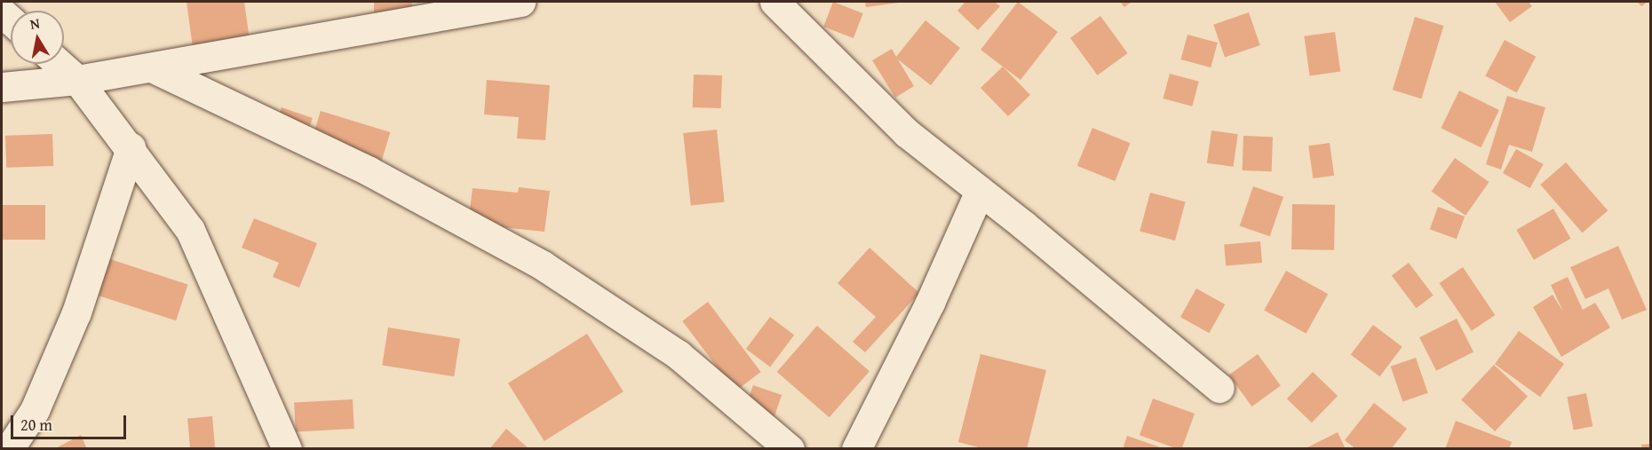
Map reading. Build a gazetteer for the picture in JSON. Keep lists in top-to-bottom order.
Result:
{
  "scale_bar": "20 m",
  "north": "top"
}
